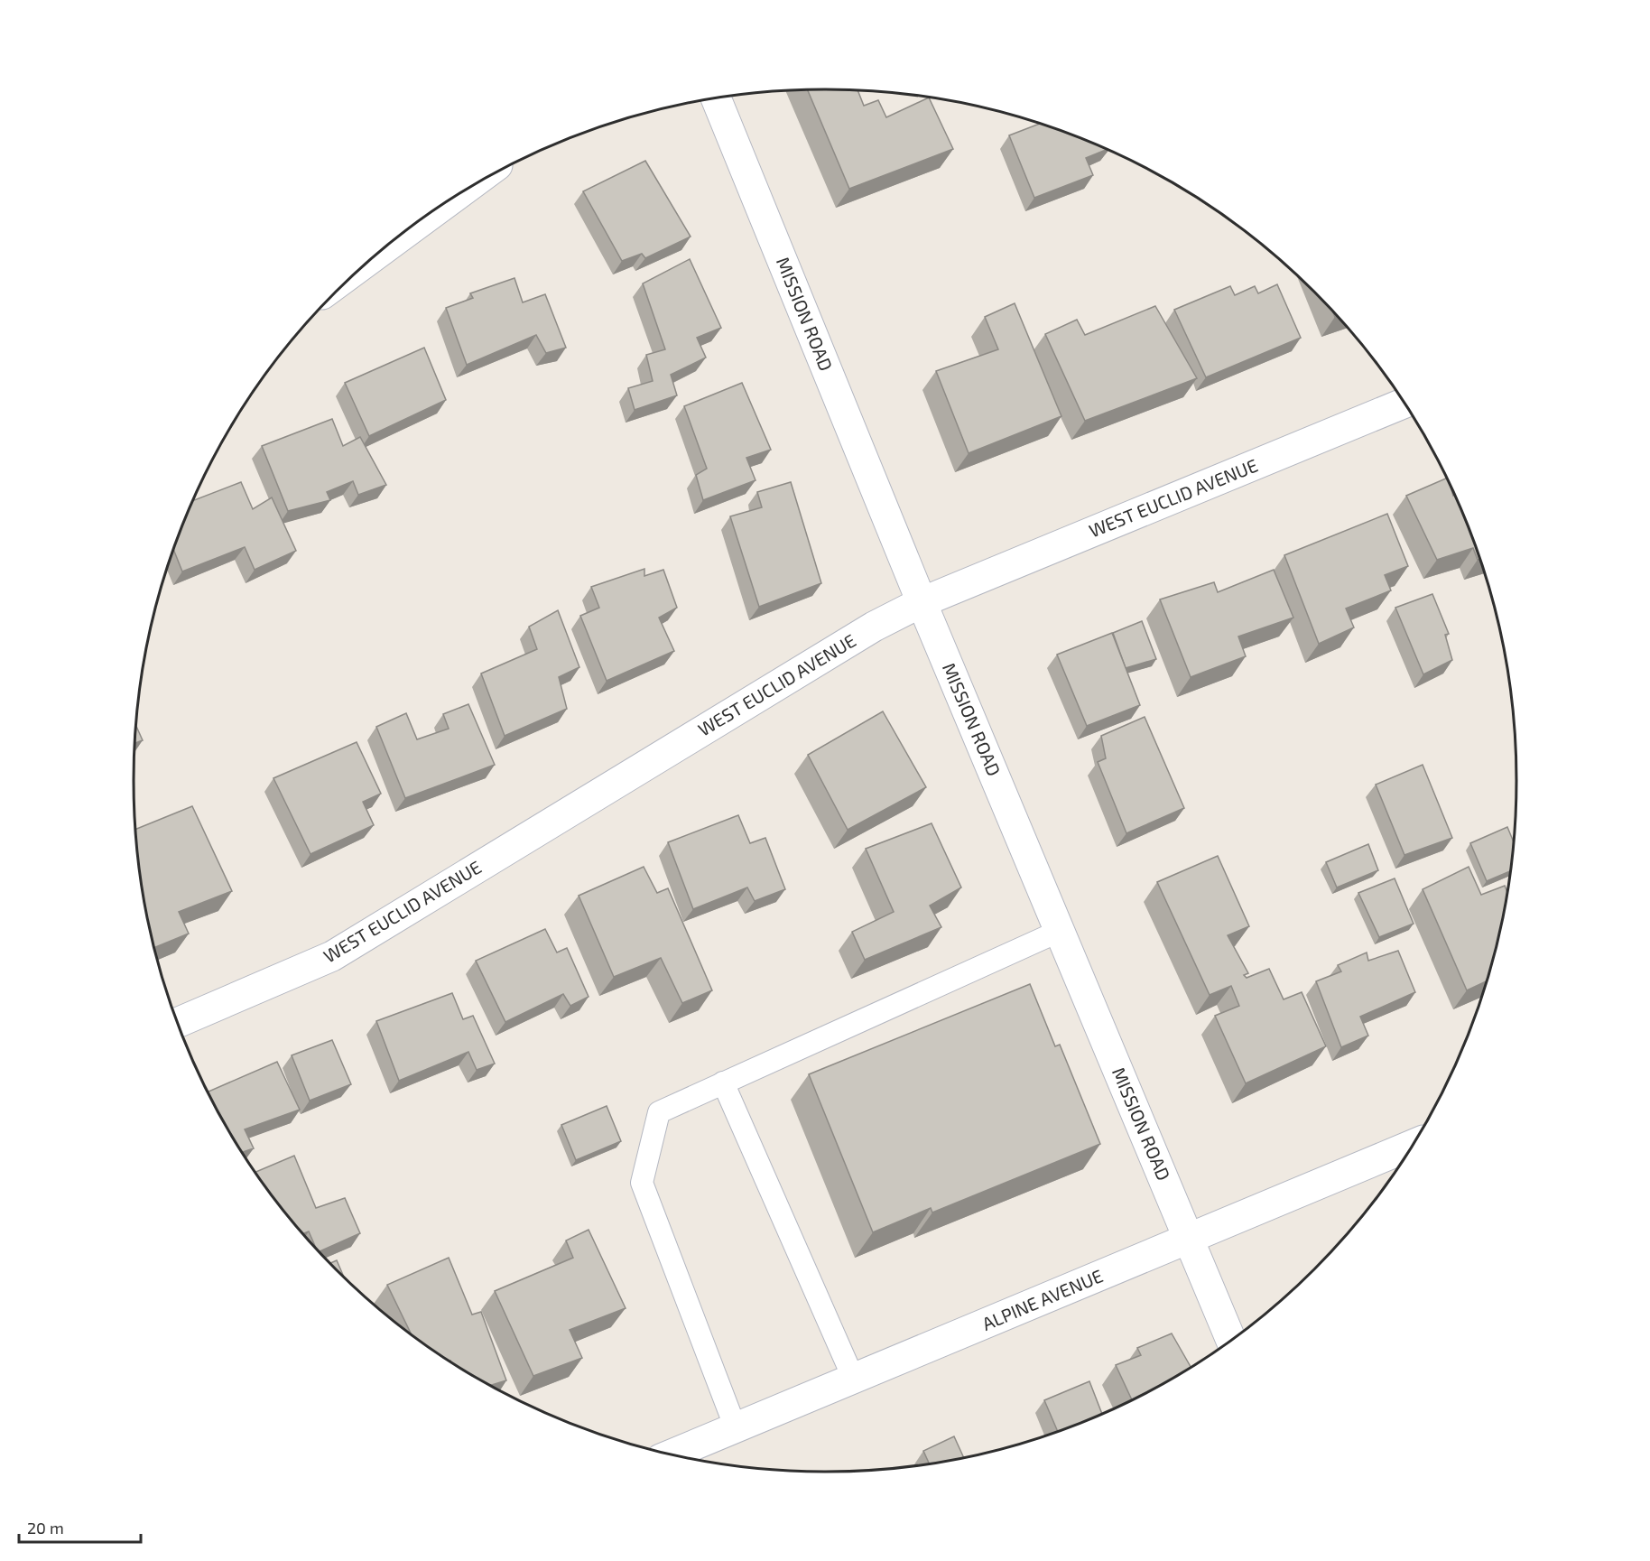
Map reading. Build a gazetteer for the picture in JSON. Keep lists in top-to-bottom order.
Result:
{
  "streets": {
    "street": ["MISSION ROAD", "WEST EUCLID AVENUE", "ALPINE AVENUE"]
  },
  "crossings": [
    ["MISSION ROAD", "WEST EUCLID AVENUE"],
    ["MISSION ROAD", "ALPINE AVENUE"]
  ],
  "scale_bar": "20 m"
}
